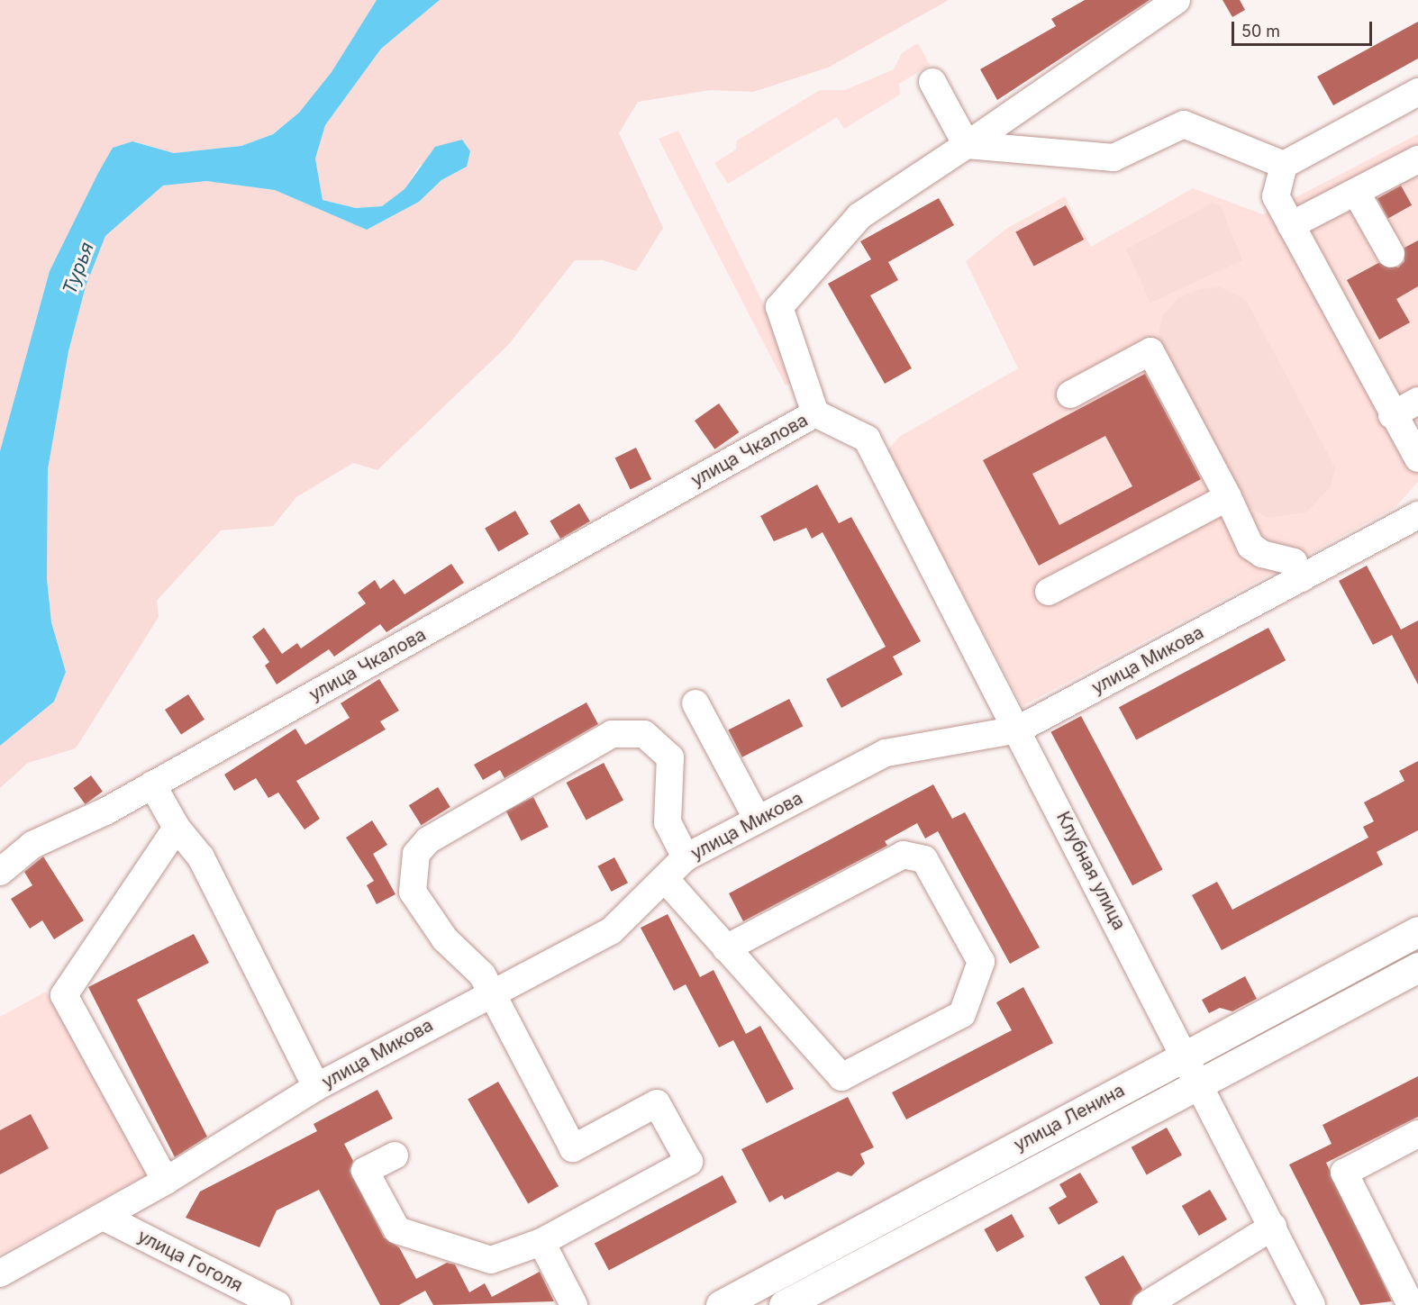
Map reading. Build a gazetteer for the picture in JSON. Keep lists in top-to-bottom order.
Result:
{
  "streets": {
    "main road": ["улица Ленина"],
    "street": [
      "улица Чкалова",
      "улица Микова",
      "Клубная улица",
      "улица Гоголя"
    ]
  },
  "crossings": [
    ["улица Чкалова", "Клубная улица"],
    ["улица Микова", "Клубная улица"],
    ["улица Микова", "улица Гоголя"],
    ["Клубная улица", "улица Ленина"]
  ],
  "water": ["Турья"],
  "scale_bar": "50 m"
}
